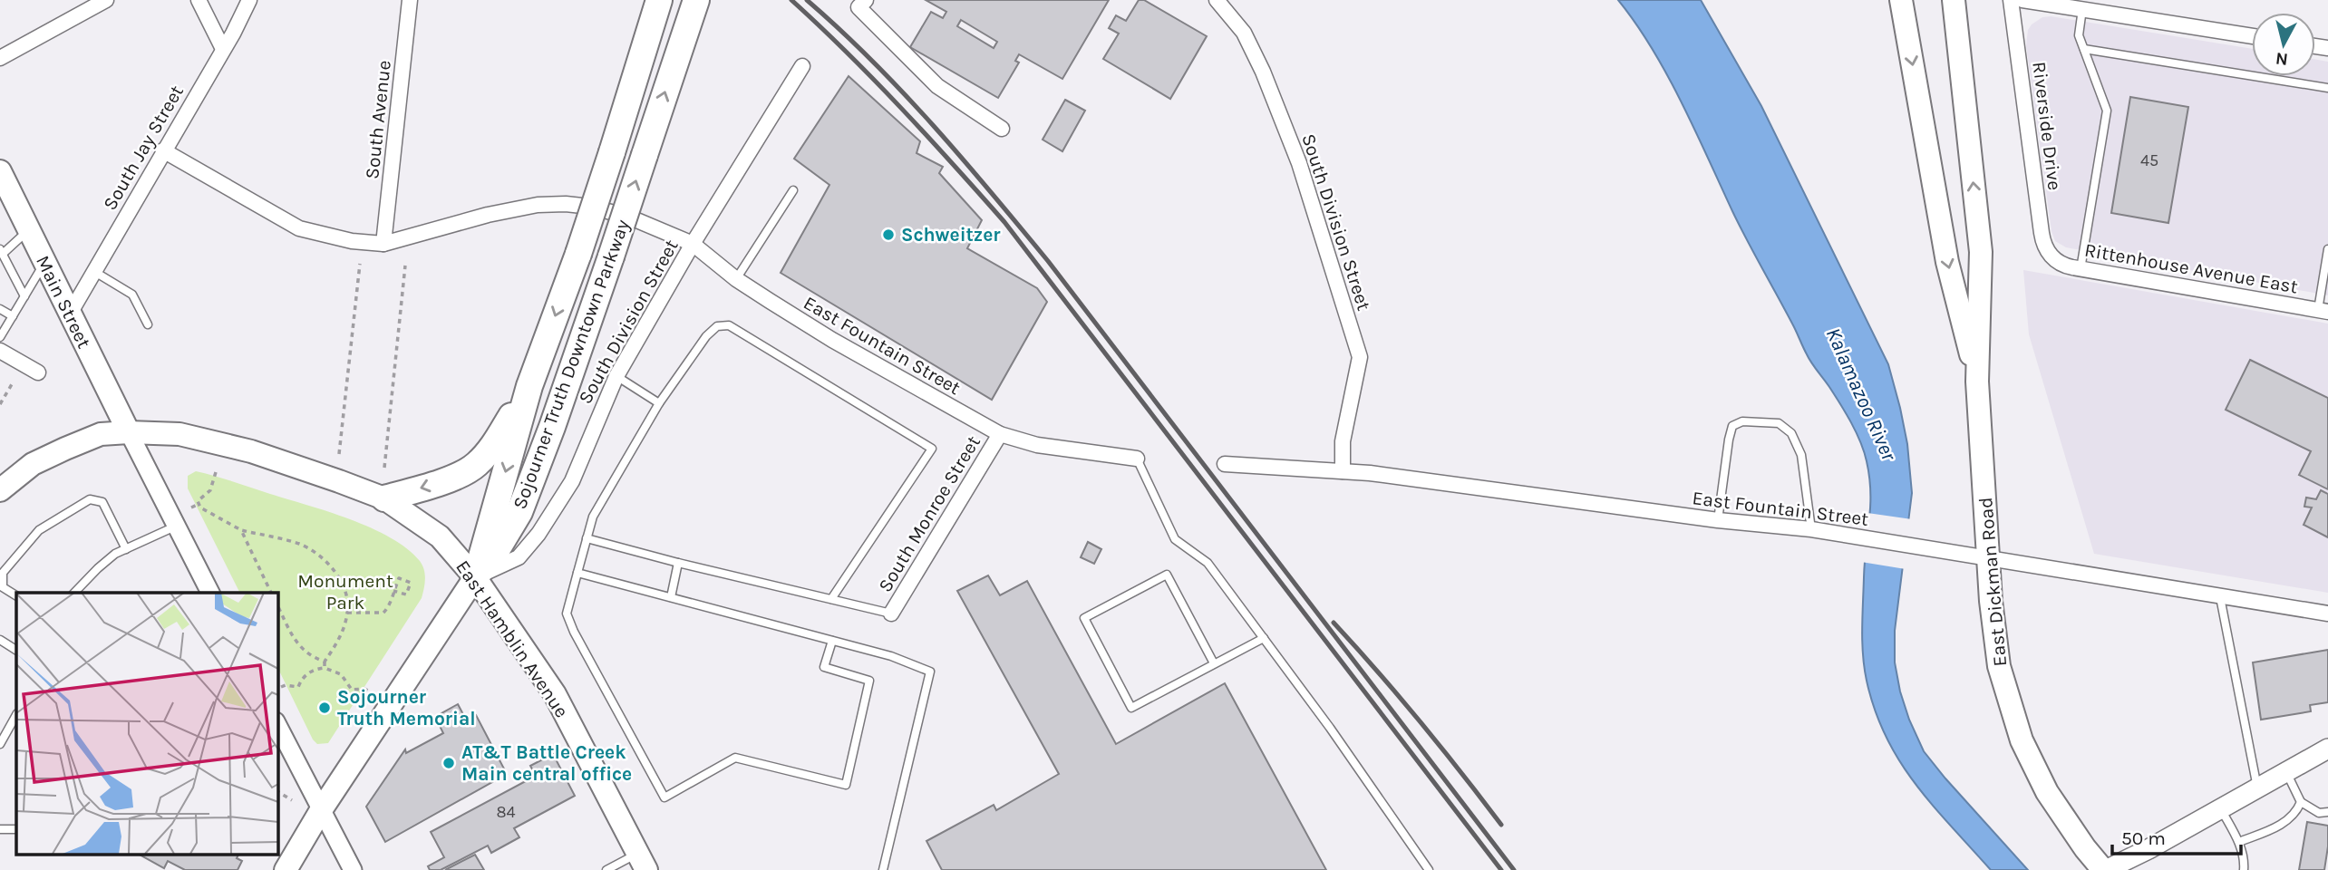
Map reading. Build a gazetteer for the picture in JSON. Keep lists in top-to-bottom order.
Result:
{
  "streets": {
    "highway": ["Sojourner Truth Downtown Parkway"],
    "main road": ["Main Street", "East Dickman Road", "East Hamblin Avenue"],
    "street": [
      "South Avenue",
      "Riverside Drive",
      "South Jay Street",
      "South Division Street",
      "Rittenhouse Avenue East",
      "East Fountain Street",
      "South Monroe Street"
    ]
  },
  "crossings": [
    ["South Avenue", "East Fountain Street"],
    ["Riverside Drive", "Rittenhouse Avenue East"],
    ["South Jay Street", "Main Street"],
    ["South Division Street", "East Fountain Street"],
    ["South Division Street", "Sojourner Truth Downtown Parkway"],
    ["South Division Street", "East Hamblin Avenue"],
    ["Main Street", "East Hamblin Avenue"],
    ["East Fountain Street", "South Monroe Street"],
    ["East Fountain Street", "East Dickman Road"],
    ["Sojourner Truth Downtown Parkway", "East Hamblin Avenue"]
  ],
  "water": ["Kalamazoo River"],
  "parks": ["Monument Park"],
  "places": ["Schweitzer", "Sojourner Truth Memorial", "AT&T Battle Creek Main central office"],
  "house_numbers": ["45", "84"],
  "scale_bar": "50 m",
  "north": "bottom"
}
